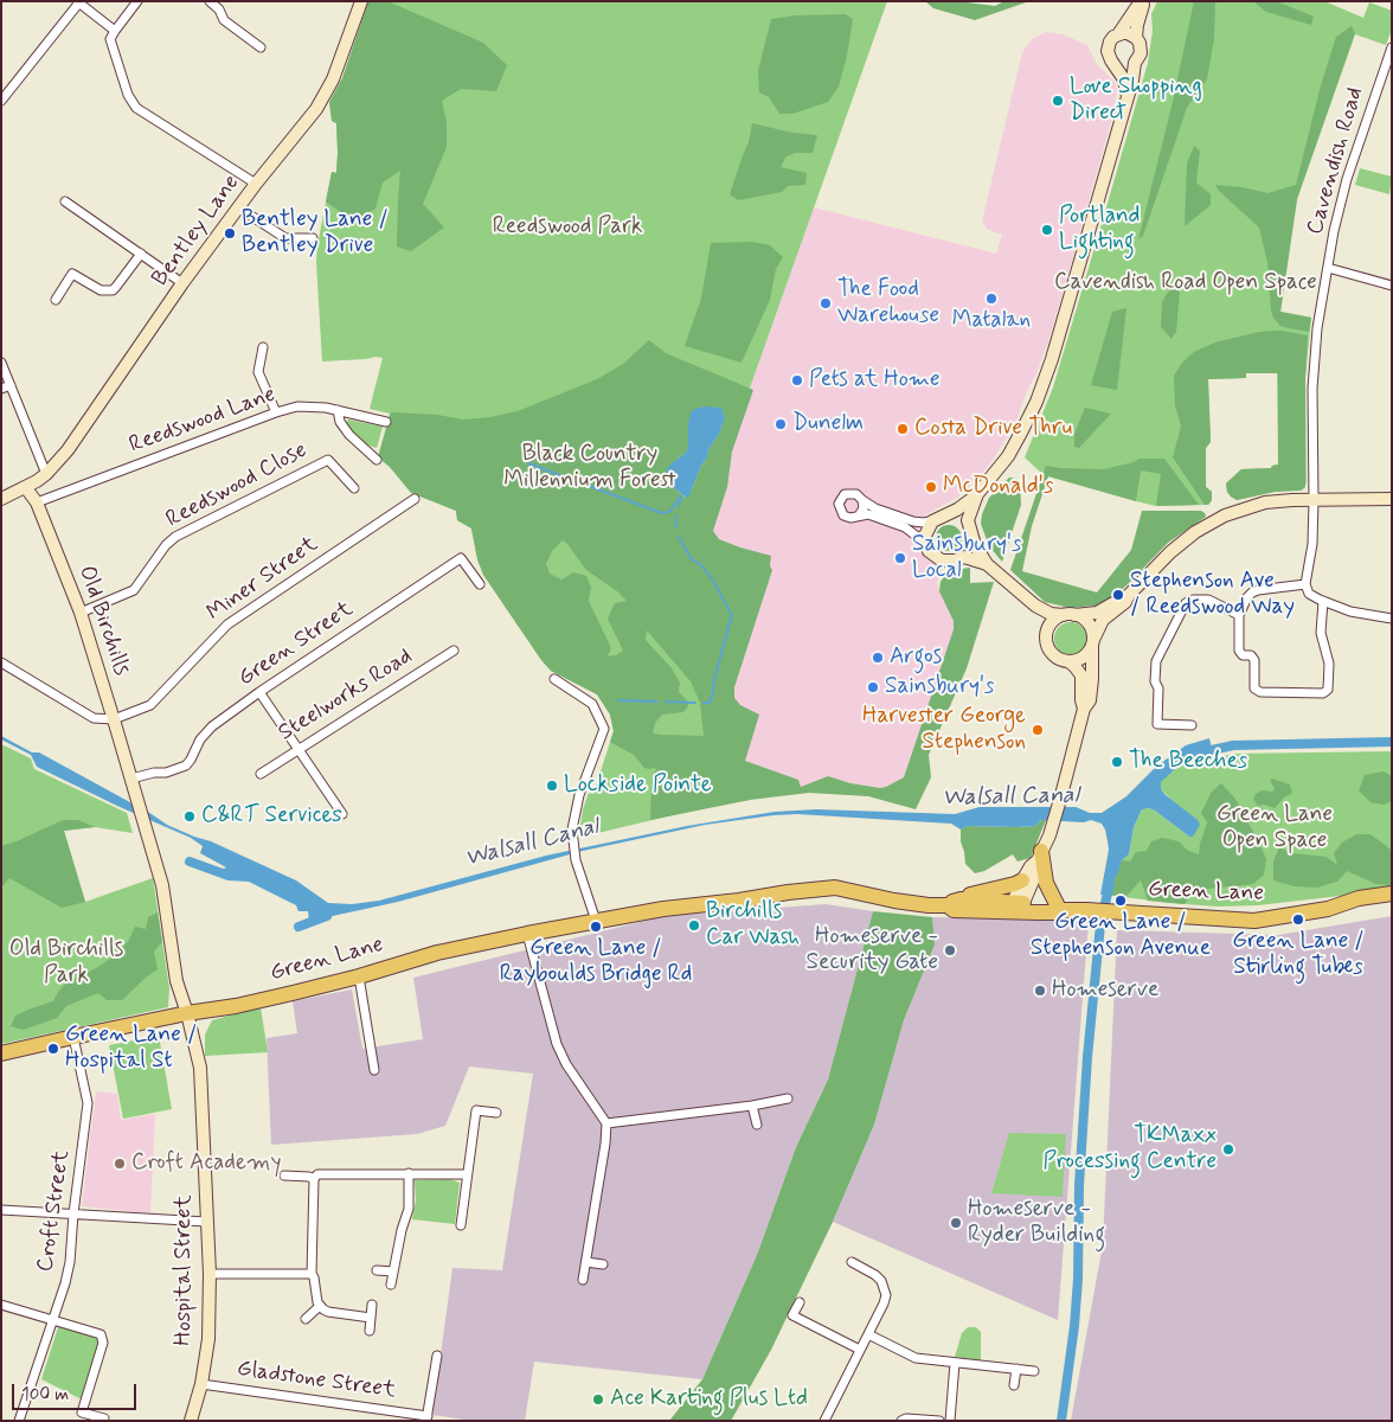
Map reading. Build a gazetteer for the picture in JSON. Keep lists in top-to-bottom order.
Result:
{
  "streets": {
    "highway": ["Green Lane"],
    "street": [
      "Cavendish Road",
      "Bentley Lane",
      "Reedswood Lane",
      "Reedswood Close",
      "Miner Street",
      "Old Birchills",
      "Green Street",
      "Steelworks Road",
      "Croft Street",
      "Hospital Street",
      "Gladstone Street"
    ]
  },
  "crossings": [
    ["Reedswood Lane", "Old Birchills"],
    ["Reedswood Close", "Old Birchills"],
    ["Miner Street", "Old Birchills"],
    ["Old Birchills", "Green Street"],
    ["Old Birchills", "Green Lane"],
    ["Old Birchills", "Hospital Street"],
    ["Green Lane", "Croft Street"],
    ["Green Lane", "Hospital Street"],
    ["Hospital Street", "Gladstone Street"]
  ],
  "water": ["Walsall Canal"],
  "parks": [
    "Reedswood Park",
    "Cavendish Road Open Space",
    "Black Country Millennium Forest",
    "Green Lane Open Space",
    "Old Birchills Park"
  ],
  "places": [
    "Love Shopping Direct",
    "Portland Lighting",
    "Bentley Lane / Bentley Drive",
    "Matalan",
    "The Food Warehouse",
    "Pets at Home",
    "Dunelm",
    "Costa Drive Thru",
    "McDonald's",
    "Sainsbury's Local",
    "Stephenson Ave / Reedswood Way",
    "Argos",
    "Sainsbury's",
    "Harvester George Stephenson",
    "The Beeches",
    "Lockside Pointe",
    "C&RT Services",
    "Green Lane / Stephenson Avenue",
    "Green Lane / Stirling Tubes",
    "Birchills Car Wash",
    "Green Lane / Rayboulds Bridge Rd",
    "Homeserve - Security Gate",
    "Homeserve",
    "Green Lane / Hospital St",
    "TKMaxx Processing Centre",
    "Croft Academy",
    "Homeserve - Ryder Building",
    "Ace Karting Plus Ltd"
  ],
  "scale_bar": "100 m"
}
